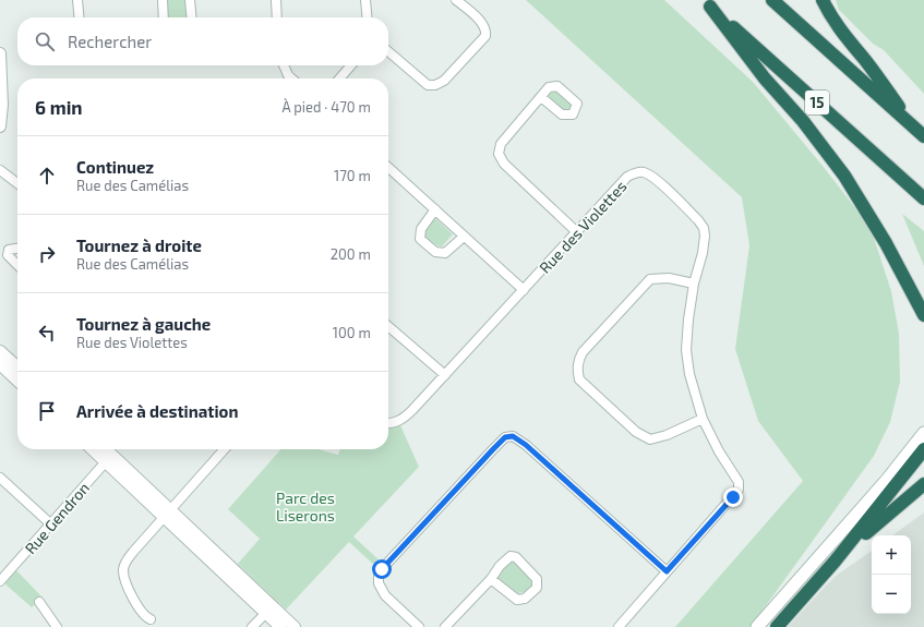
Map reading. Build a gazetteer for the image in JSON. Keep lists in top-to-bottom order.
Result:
{
  "streets": {
    "highway": ["15"],
    "street": ["Rue des Violettes", "Rue Gendron"]
  },
  "parks": ["Parc des Liserons"],
  "page": {
    "search": "Rechercher",
    "heading": ["6 min", "À pied · 470 m"],
    "list": [
      ["Continuez", "Rue des Camélias", "170 m"],
      ["Tournez à droite", "Rue des Camélias", "200 m"],
      ["Tournez à gauche", "Rue des Violettes", "100 m"],
      "Arrivée à destination"
    ],
    "map_buttons": ["+", "−"]
  }
}
